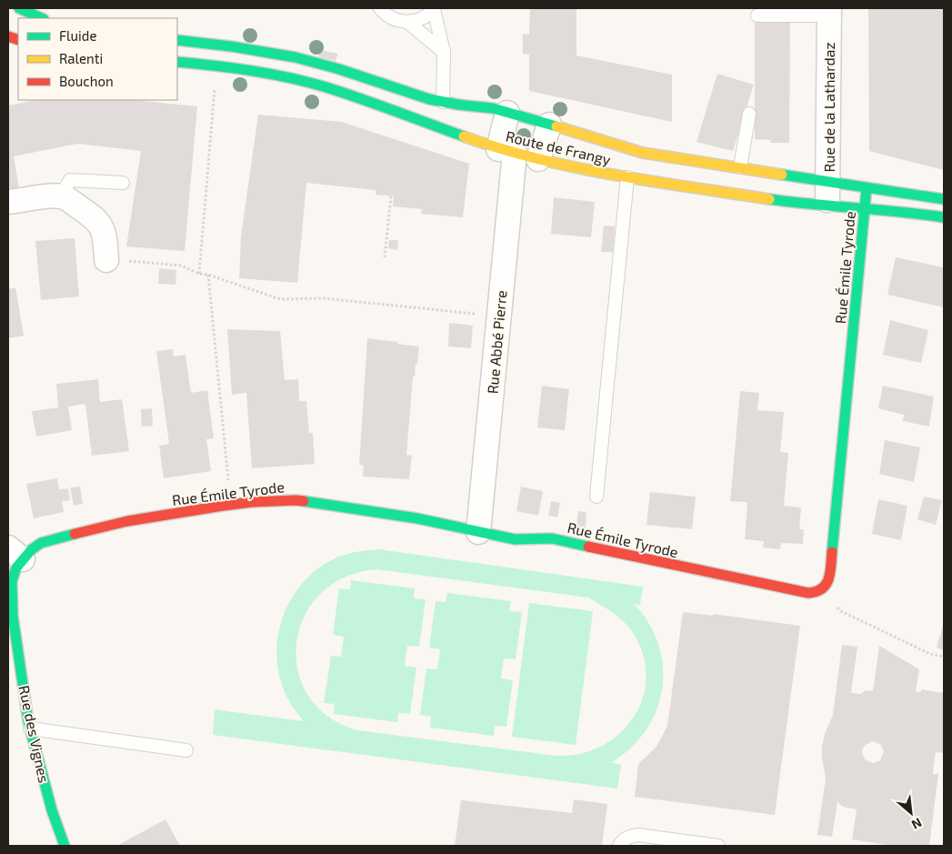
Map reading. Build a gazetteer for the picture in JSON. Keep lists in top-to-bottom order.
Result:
{
  "streets": {
    "main road": ["Route de Frangy", "Rue Émile Tyrode", "Rue des Vignes"],
    "street": ["Rue de la Lathardaz", "Rue Abbé Pierre"]
  },
  "crossings": [
    ["Rue de la Lathardaz", "Route de Frangy"],
    ["Route de Frangy", "Rue Émile Tyrode"],
    ["Route de Frangy", "Rue Abbé Pierre"],
    ["Rue Émile Tyrode", "Rue Abbé Pierre"],
    ["Rue Émile Tyrode", "Rue des Vignes"]
  ],
  "legend": ["Fluide", "Ralenti", "Bouchon"],
  "north": "bottom right"
}
